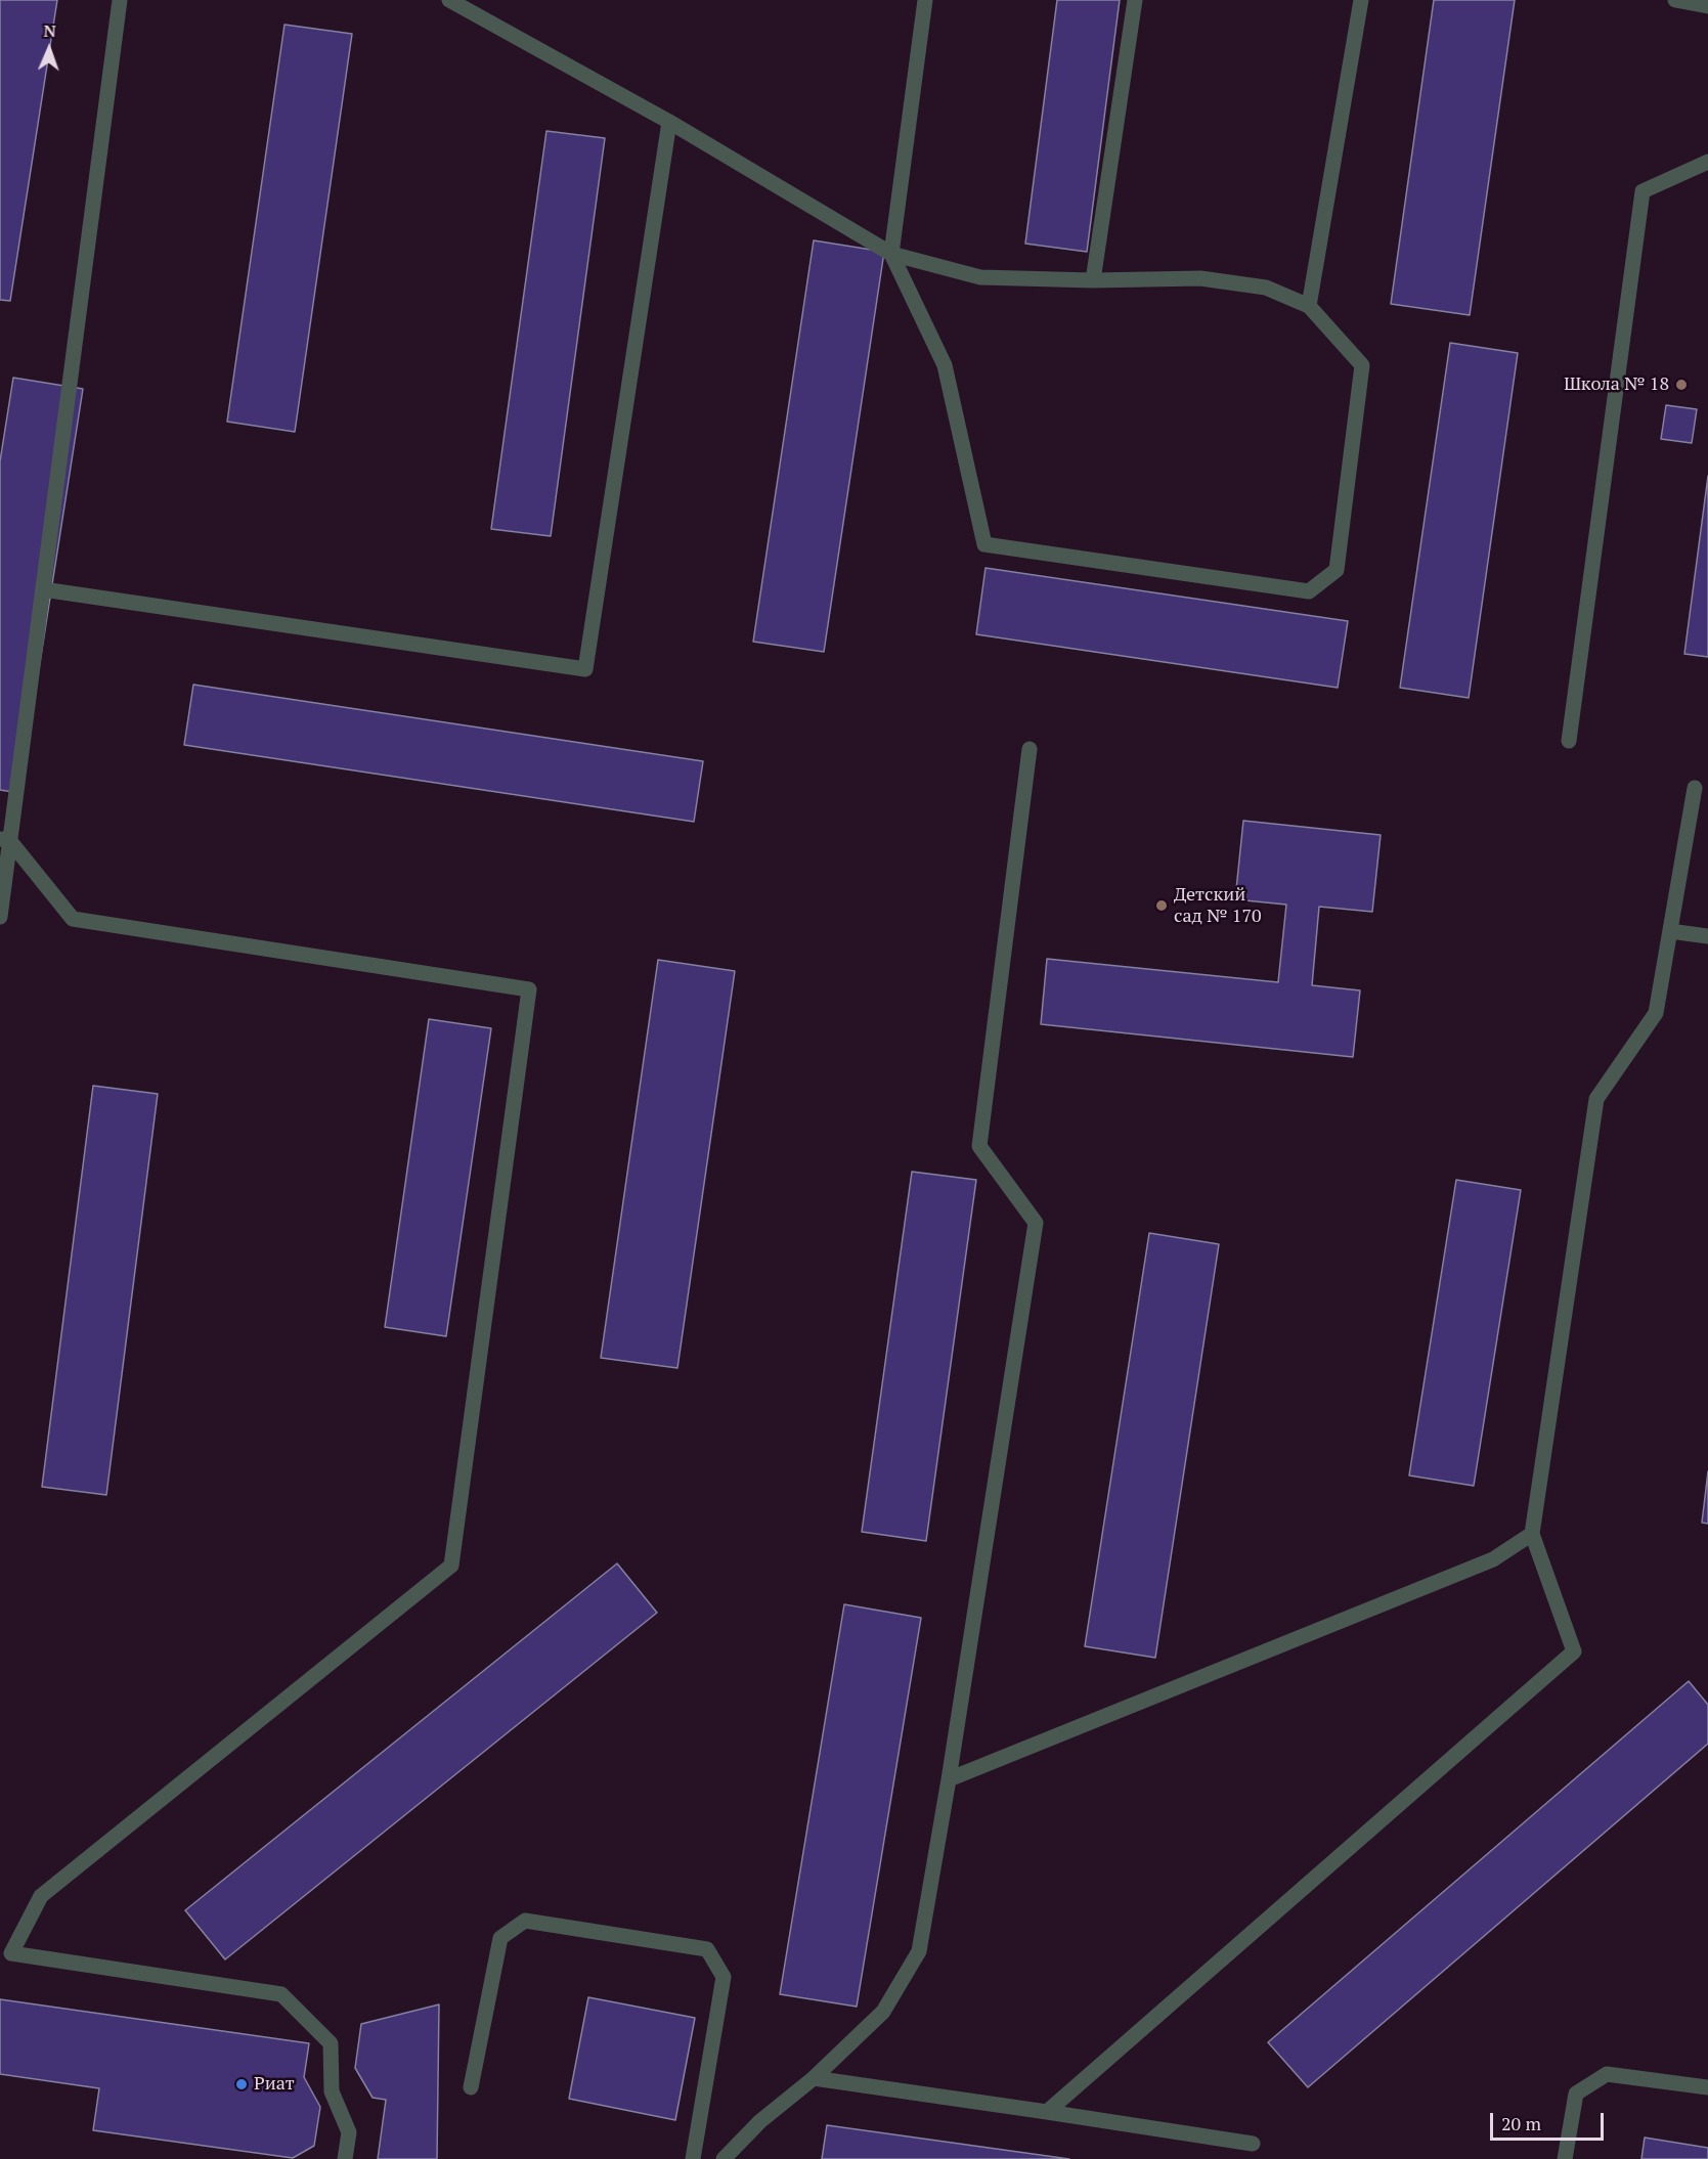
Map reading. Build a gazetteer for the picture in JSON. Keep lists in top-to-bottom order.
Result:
{
  "places": ["Школа № 18", "Детский сад № 170", "Риат"],
  "scale_bar": "20 m",
  "north": "top"
}
